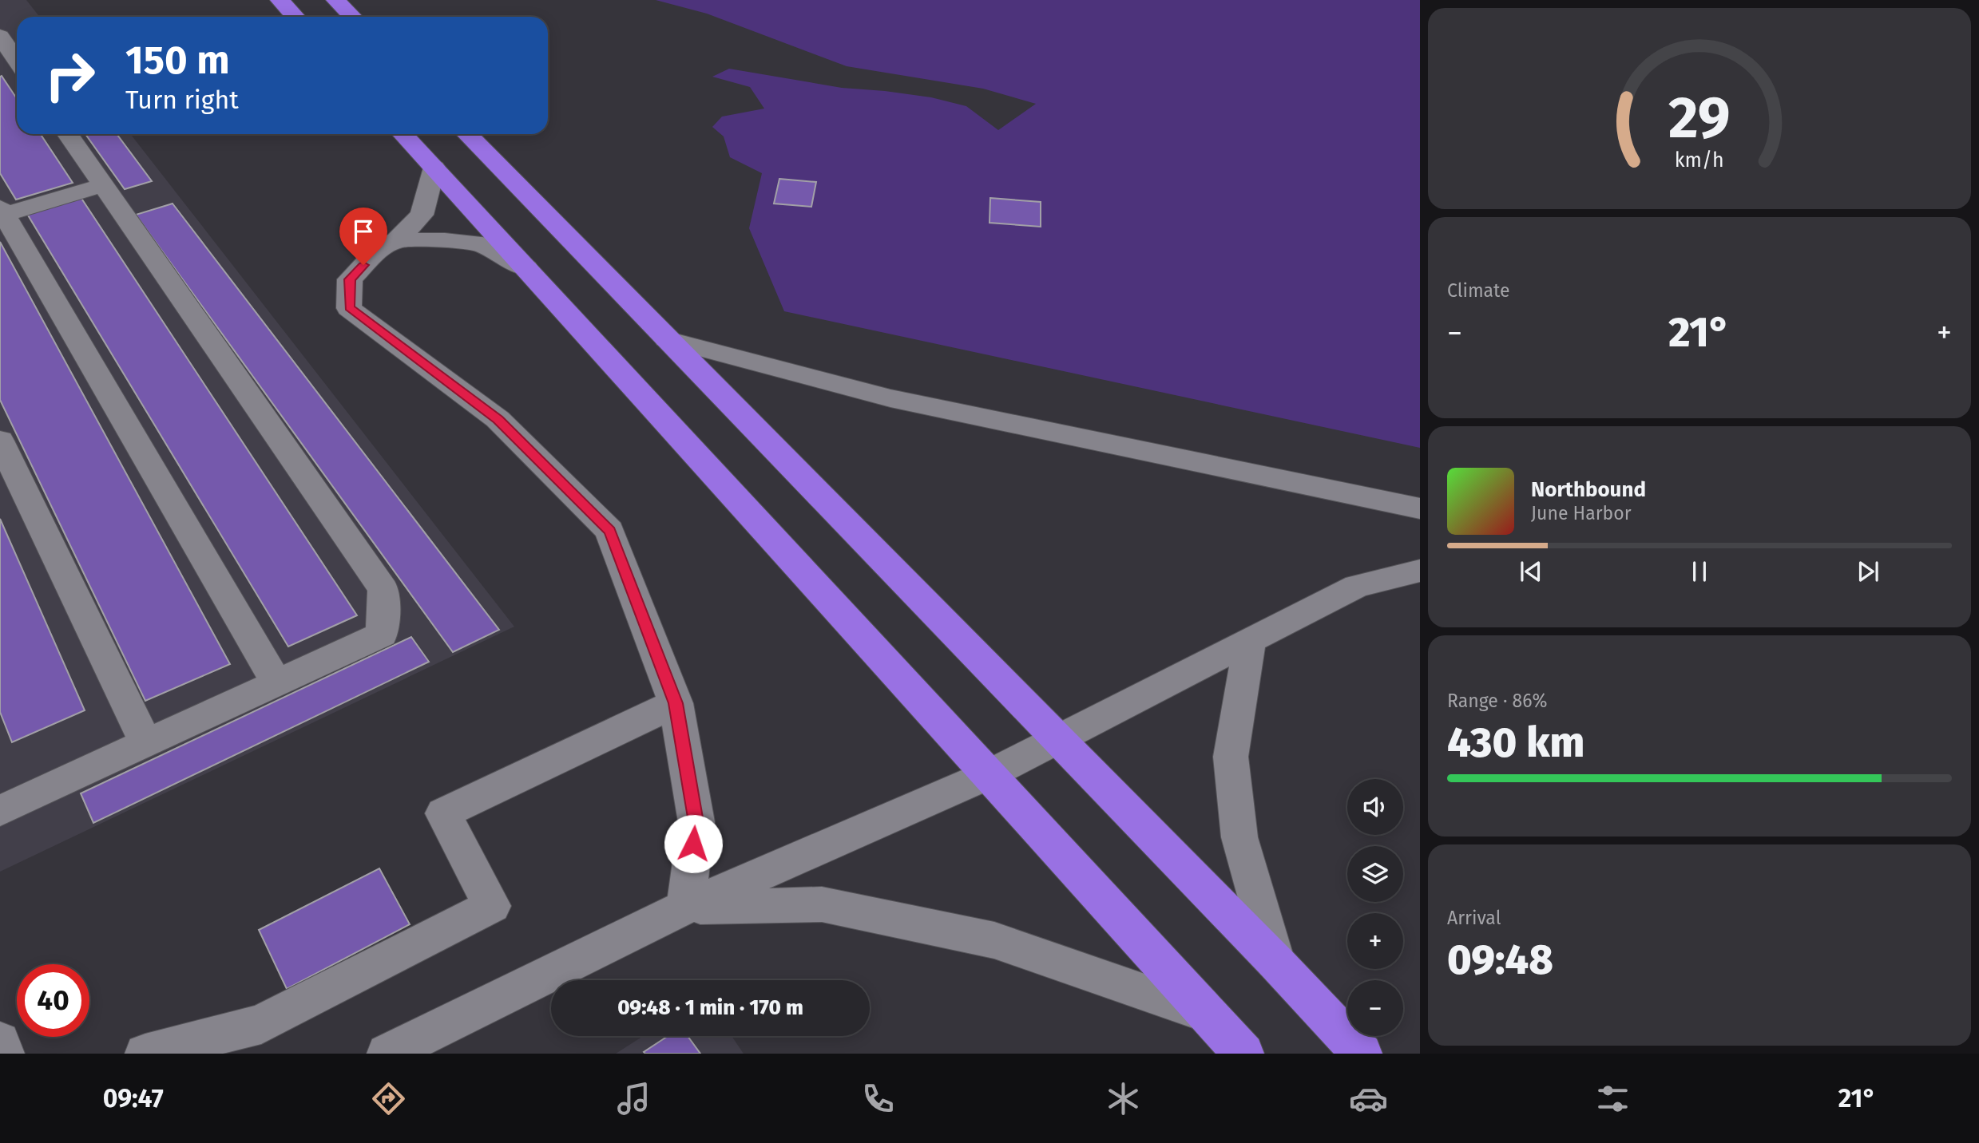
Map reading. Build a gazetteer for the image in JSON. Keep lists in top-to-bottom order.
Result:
{
  "page": {
    "turn": ["150 m", "Turn right"],
    "tile": [
      "Climate",
      ["Range · 86%", "430 km"],
      ["Arrival", "09:48"]
    ],
    "heat": ["−", "21°", "+"],
    "song": ["Northbound", "June Harbor"],
    "map_buttons": ["+", "−"],
    "limit": "40",
    "trip": "09:48 · 1 min · 170 m",
    "tabs": ["09:47", "21°"],
    "gauge": ["29", "km/h"]
  }
}
